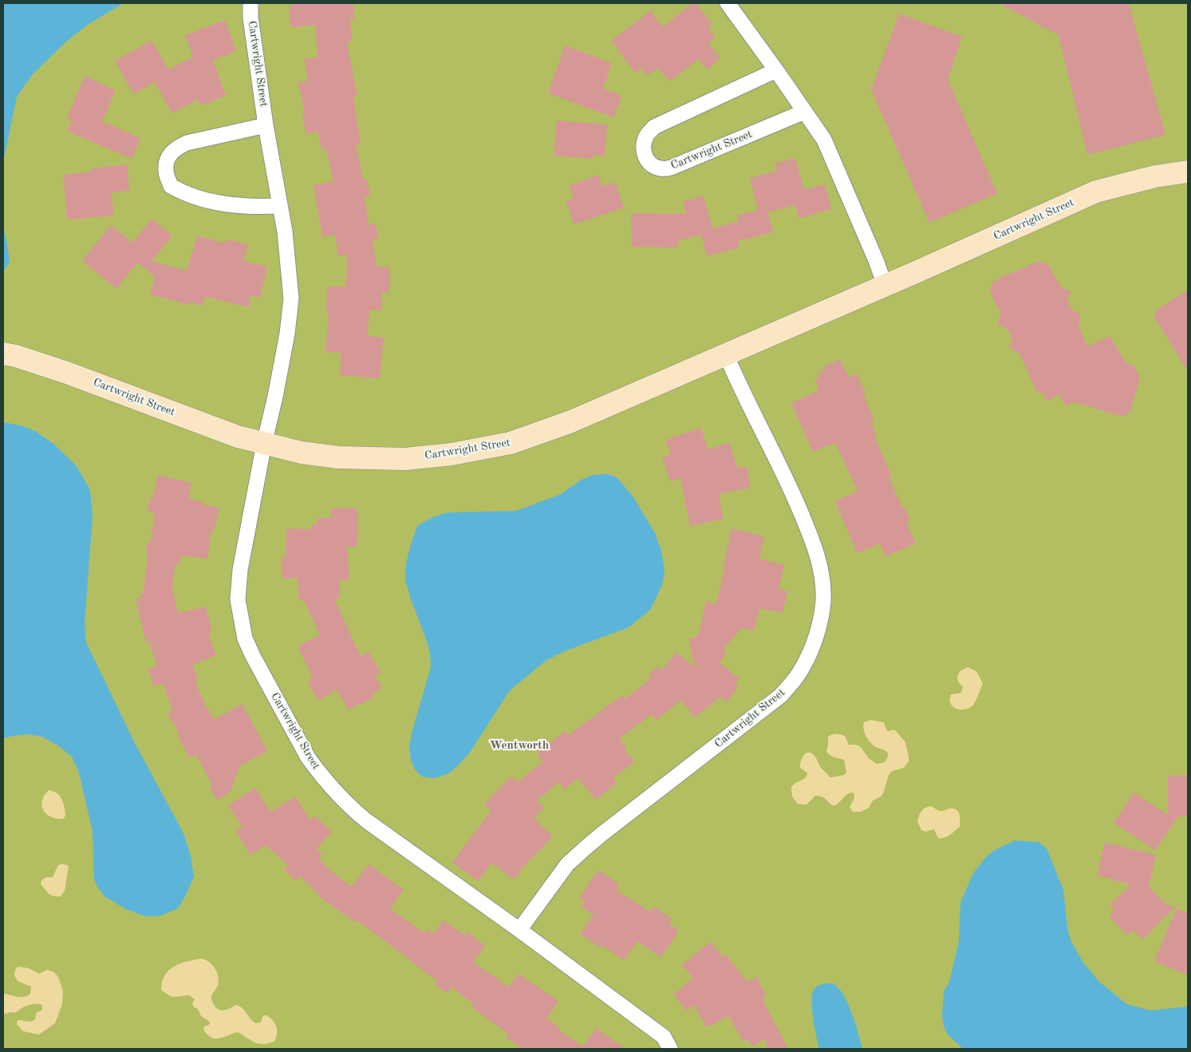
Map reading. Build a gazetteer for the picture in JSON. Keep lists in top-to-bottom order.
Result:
{
  "streets": {
    "street": ["Cartwright Street"]
  },
  "districts": ["Wentworth"]
}
